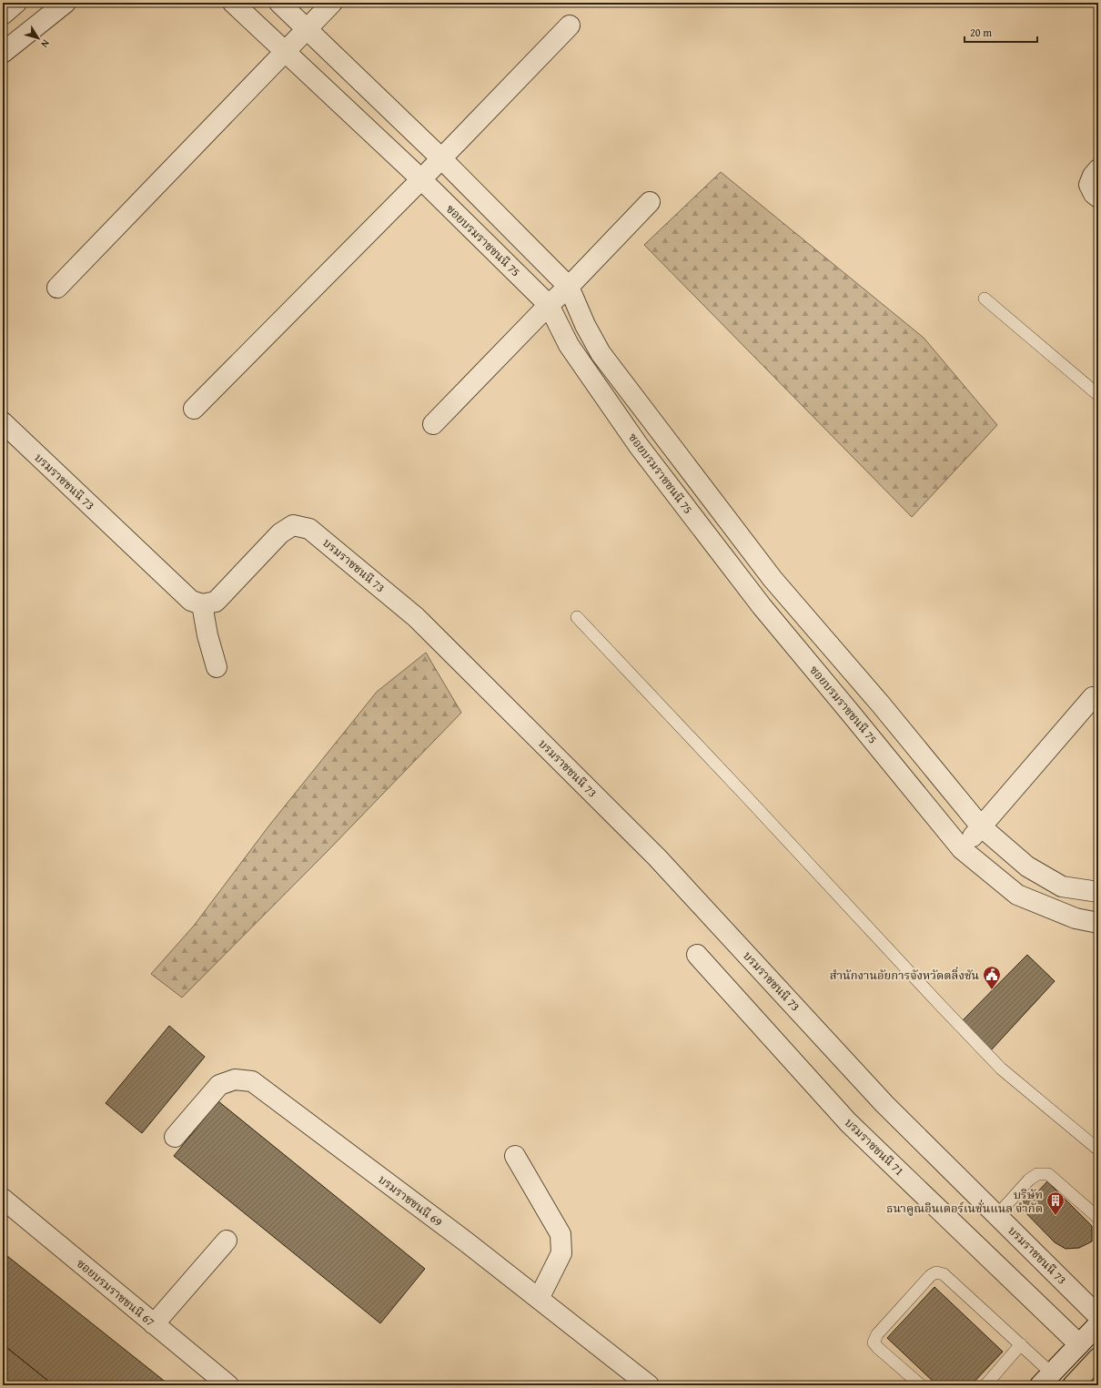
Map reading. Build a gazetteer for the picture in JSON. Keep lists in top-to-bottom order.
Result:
{
  "streets": {
    "street": [
      "ซอยบรมราชชนนี 75",
      "บรมราชชนนี 73",
      "บรมราชชนนี 71",
      "บรมราชชนนี 69",
      "ซอยบรมราชชนนี 67"
    ]
  },
  "places": {
    "public building": ["สำนักงานอัยการจังหวัดตลิ่งชัน"],
    "building": ["บริษัท ธนาคูณอินเตอร์เนชั่นแนล จำกัด"]
  },
  "scale_bar": "20 m",
  "north": "bottom right"
}
